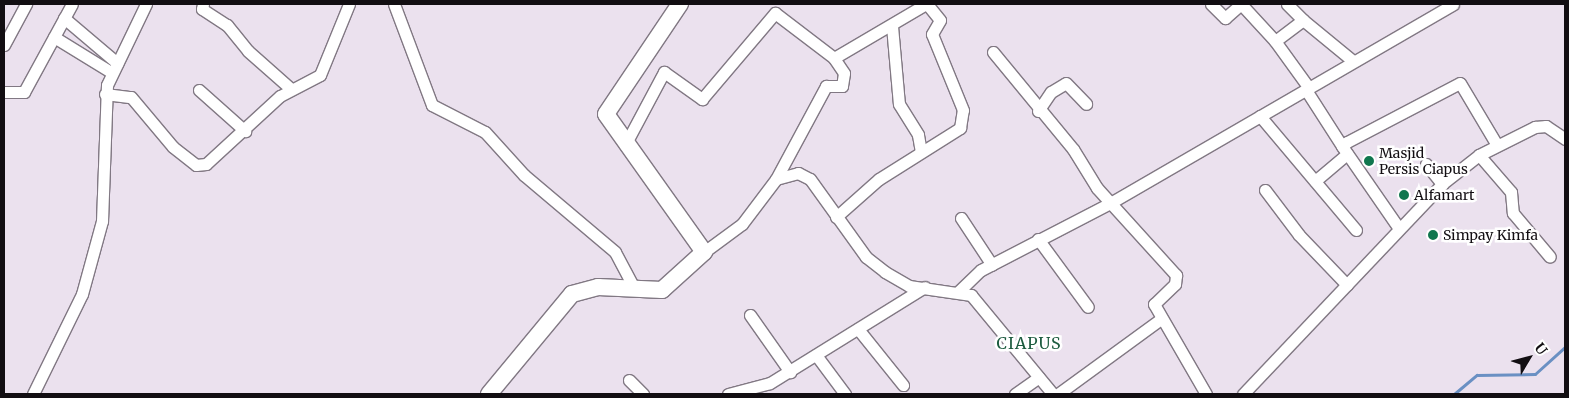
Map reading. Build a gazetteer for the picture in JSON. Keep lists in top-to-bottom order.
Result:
{
  "districts": ["CIAPUS"],
  "places": ["Masjid Persis Ciapus", "Alfamart", "Simpay Kimfa"],
  "north": "top right"
}
